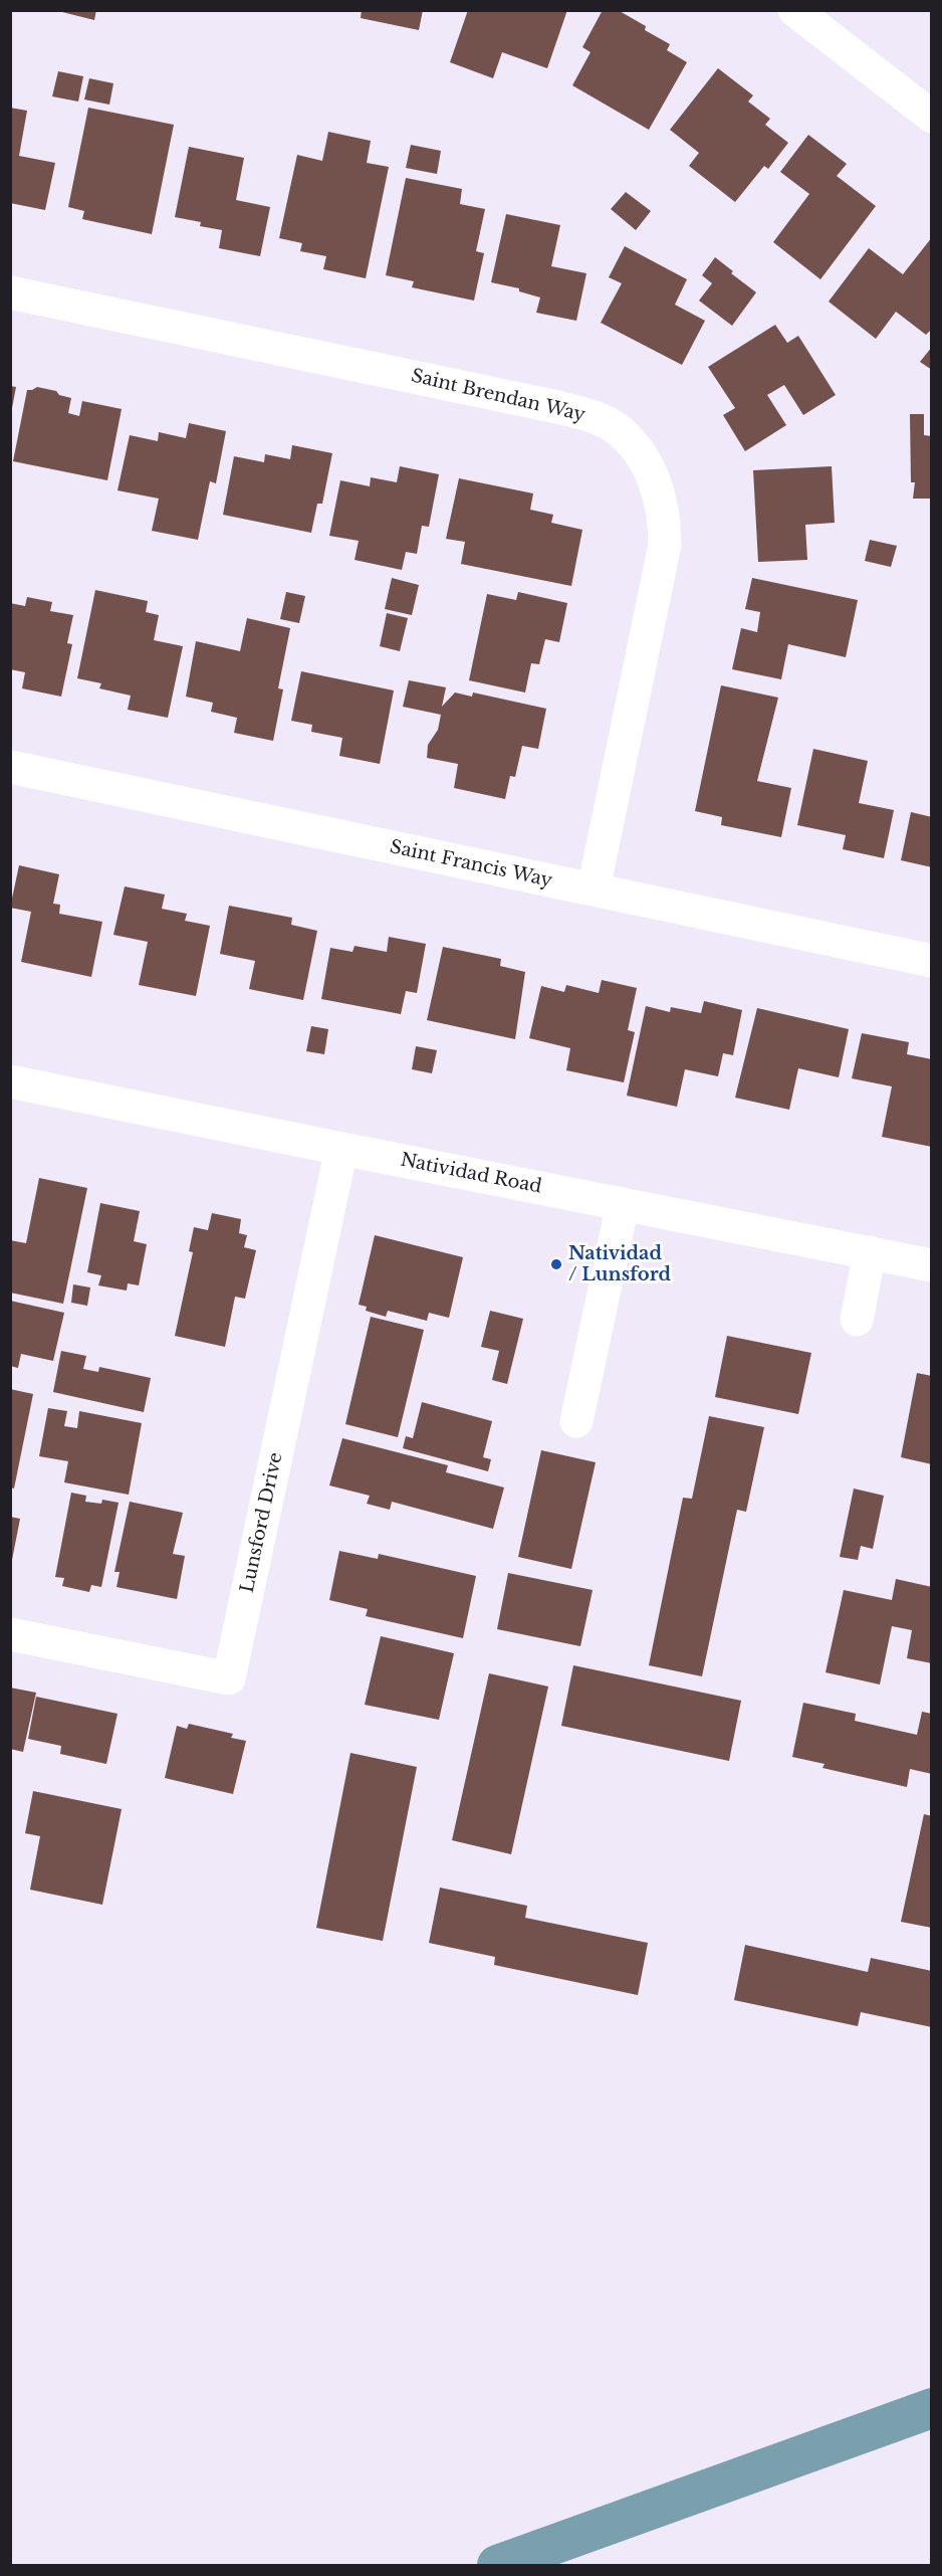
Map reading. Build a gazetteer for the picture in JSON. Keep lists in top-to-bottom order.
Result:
{
  "streets": {
    "street": [
      "Saint Brendan Way",
      "Saint Francis Way",
      "Natividad Road",
      "Lunsford Drive"
    ]
  },
  "crossings": [
    ["Saint Brendan Way", "Saint Francis Way"],
    ["Natividad Road", "Lunsford Drive"]
  ],
  "places": ["Natividad / Lunsford"]
}
